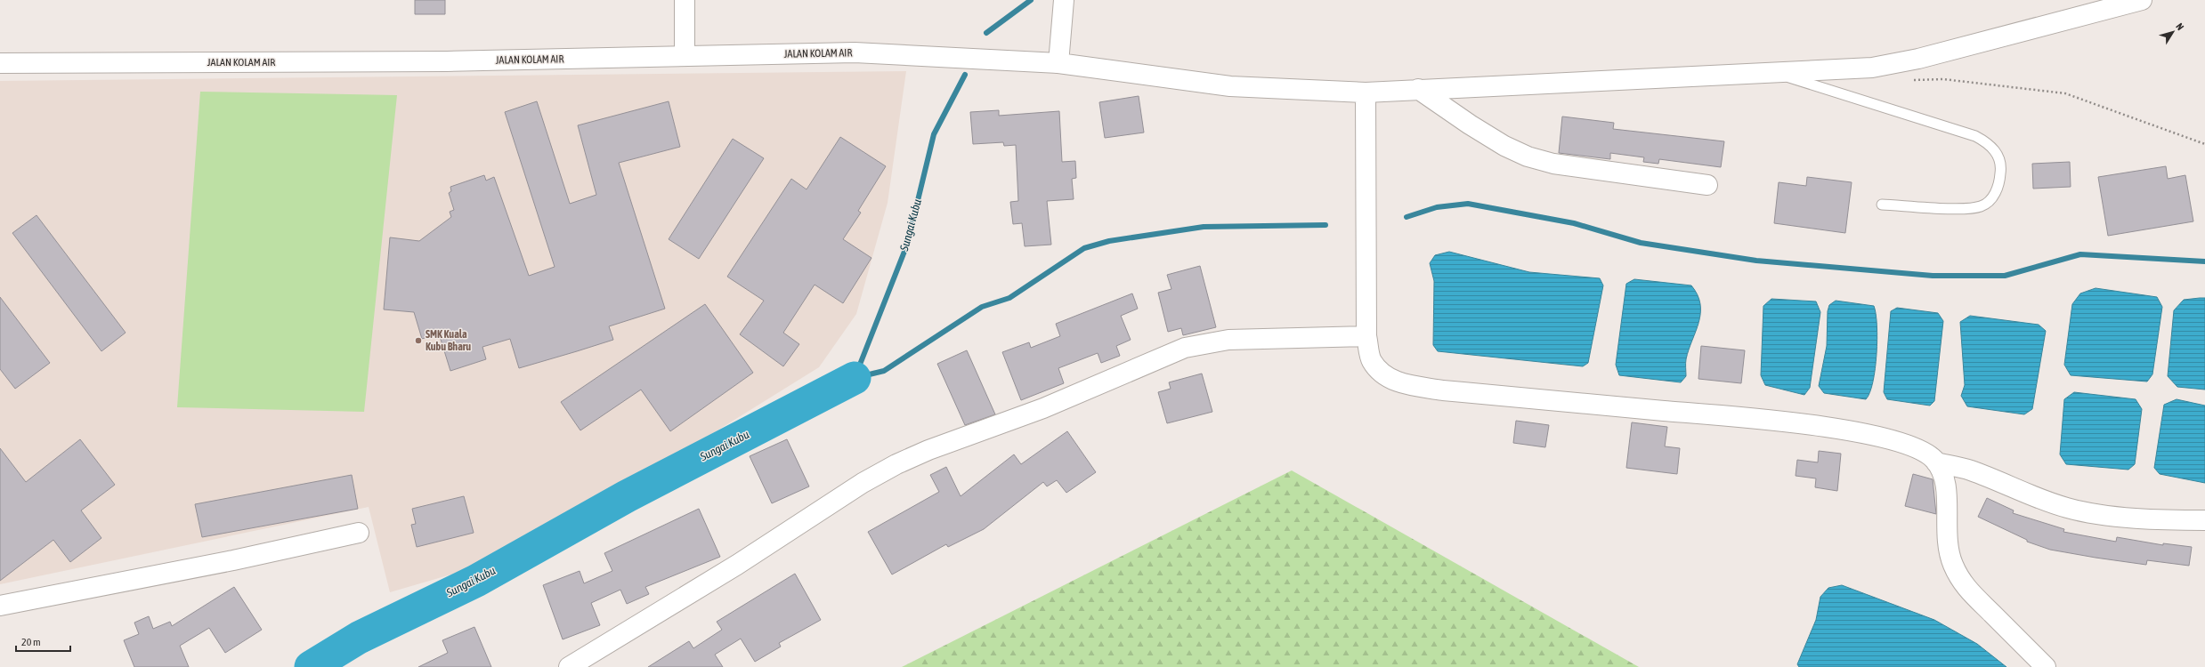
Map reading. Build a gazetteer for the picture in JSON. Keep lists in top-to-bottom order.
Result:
{
  "streets": {
    "street": ["JALAN KOLAM AIR"]
  },
  "water": ["Sungai Kubu"],
  "places": ["SMK Kuala Kubu Bharu"],
  "scale_bar": "20 m",
  "north": "top right"
}
